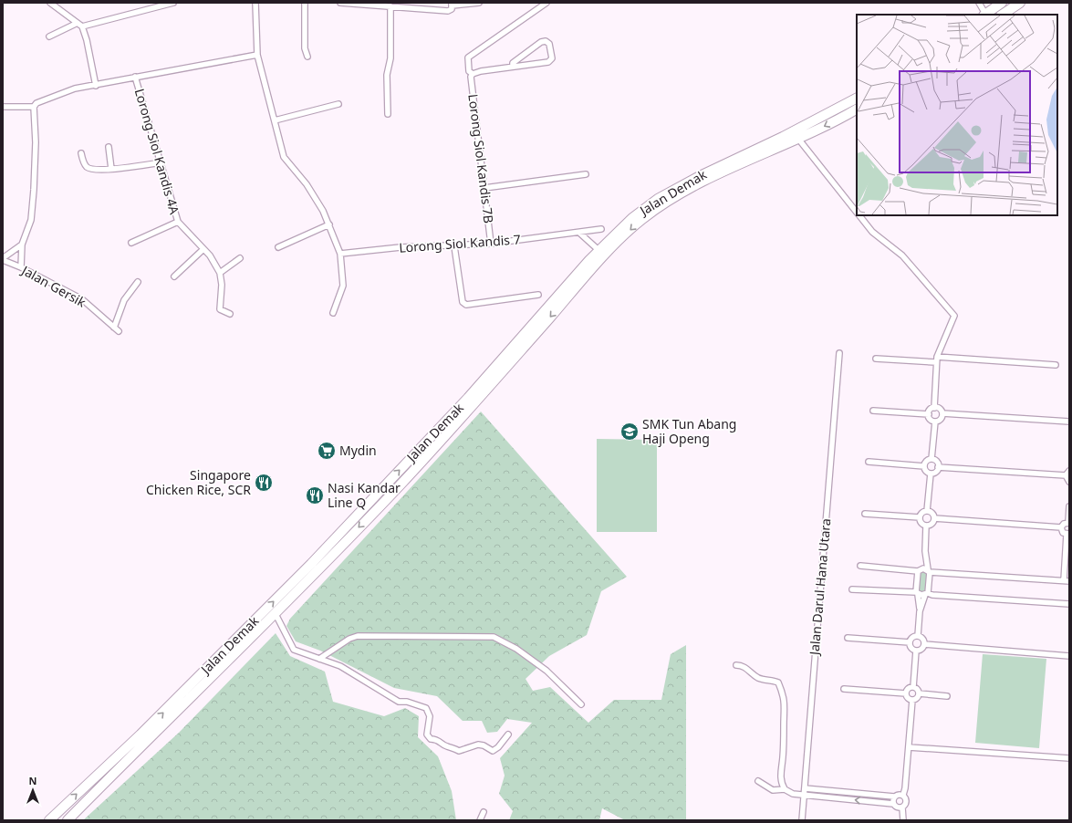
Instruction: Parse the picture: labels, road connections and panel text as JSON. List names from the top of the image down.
{
  "streets": {
    "highway": ["Jalan Demak"],
    "street": [
      "Lorong Siol Kandis 4A",
      "Lorong Siol Kandis 7B",
      "Lorong Siol Kandis 7",
      "Jalan Gersik",
      "Jalan Darul Hana Utara"
    ]
  },
  "crossings": [
    ["Lorong Siol Kandis 7B", "Lorong Siol Kandis 7"]
  ],
  "places": {
    "school or university": ["SMK Tun Abang Haji Openg"],
    "supermarket": ["Mydin"],
    "restaurant": ["Singapore Chicken Rice, SCR", "Nasi Kandar Line Q"]
  },
  "north": "top"
}
